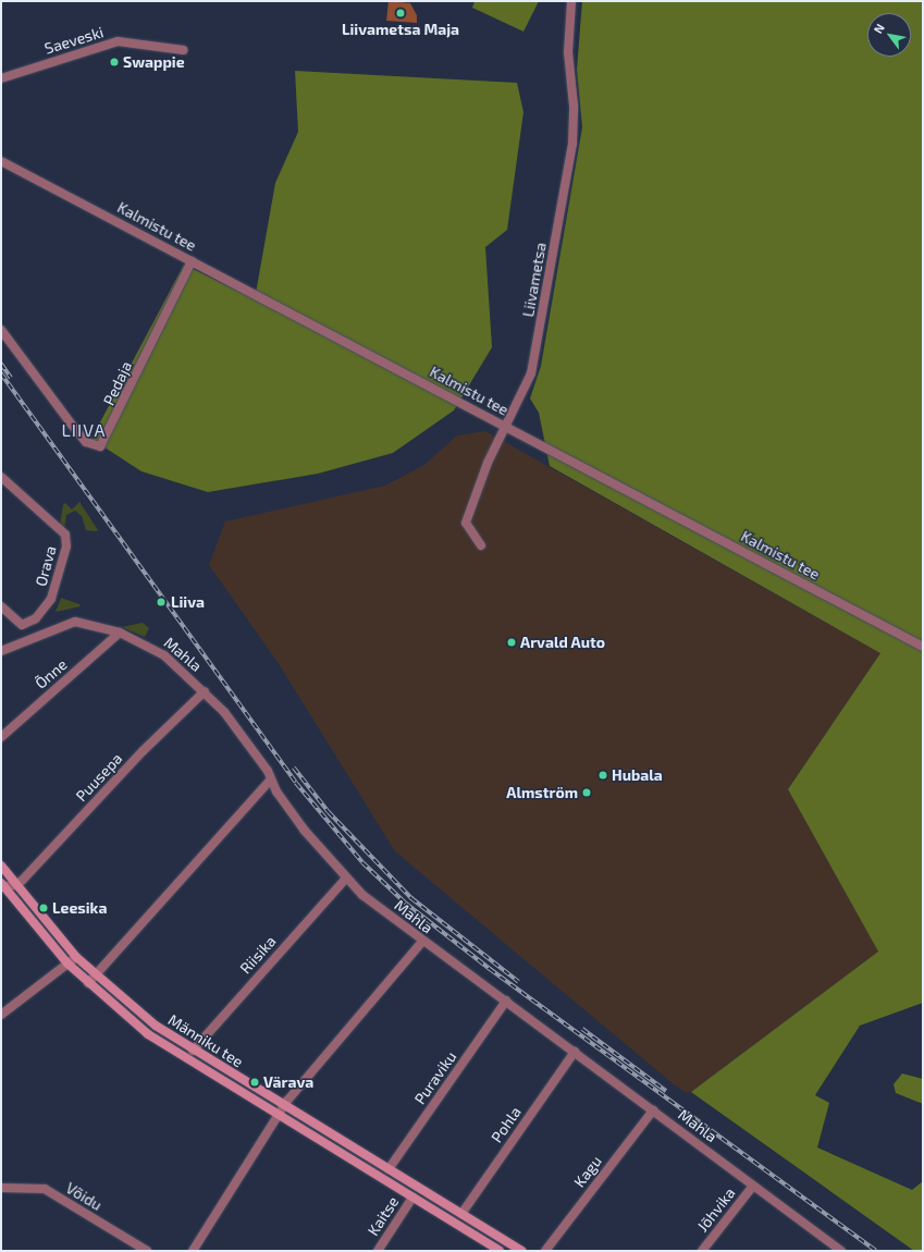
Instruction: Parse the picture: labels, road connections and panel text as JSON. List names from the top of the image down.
{
  "streets": {
    "street": [
      "Saeveski",
      "Kalmistu tee",
      "Liivametsa",
      "Pedaja",
      "Orava",
      "Mahla",
      "Õnne",
      "Puusepa",
      "Riisika",
      "Männiku tee",
      "Puraviku",
      "Pohla",
      "Kagu",
      "Võidu",
      "Jõhvika",
      "Kaitse"
    ]
  },
  "crossings": [
    ["Kalmistu tee", "Liivametsa"],
    ["Kalmistu tee", "Pedaja"],
    ["Mahla", "Õnne"],
    ["Mahla", "Puusepa"],
    ["Mahla", "Riisika"],
    ["Mahla", "Puraviku"],
    ["Mahla", "Pohla"],
    ["Mahla", "Kagu"],
    ["Mahla", "Jõhvika"],
    ["Puusepa", "Männiku tee"],
    ["Riisika", "Männiku tee"],
    ["Männiku tee", "Puraviku"],
    ["Männiku tee", "Pohla"],
    ["Männiku tee", "Kaitse"]
  ],
  "districts": ["LIIVA"],
  "places": [
    "Liivametsa Maja",
    "Swappie",
    "Liiva",
    "Arvald Auto",
    "Hubala",
    "Almström",
    "Leesika",
    "Värava"
  ],
  "north": "top left"
}
